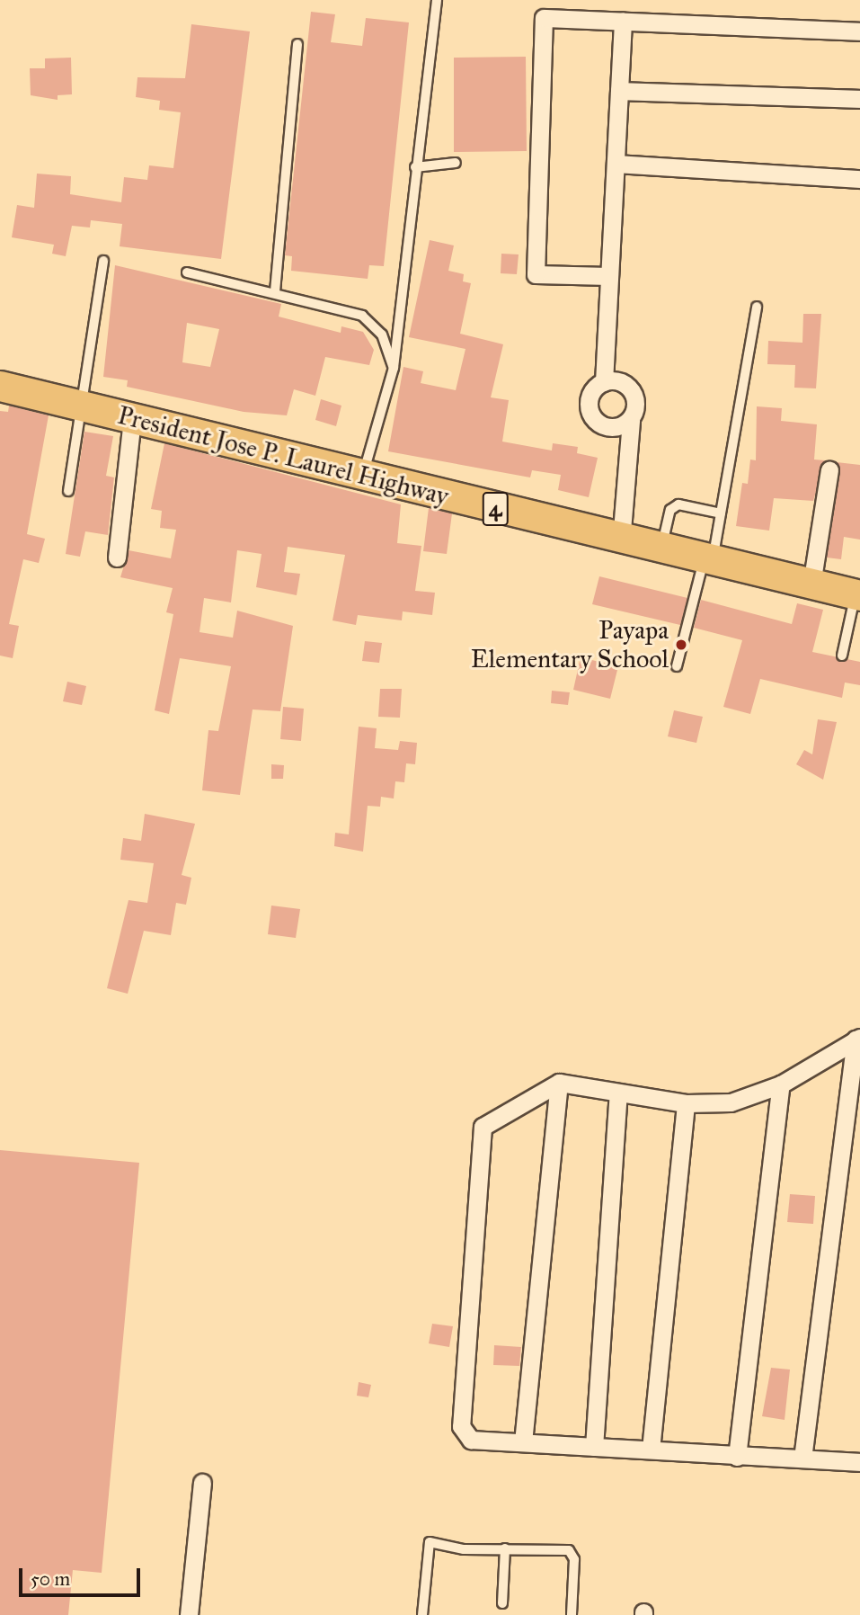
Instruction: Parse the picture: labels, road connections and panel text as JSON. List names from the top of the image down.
{
  "streets": {
    "highway": ["President Jose P. Laurel Highway", "4"]
  },
  "places": ["Payapa Elementary School"],
  "scale_bar": "50 m"
}
